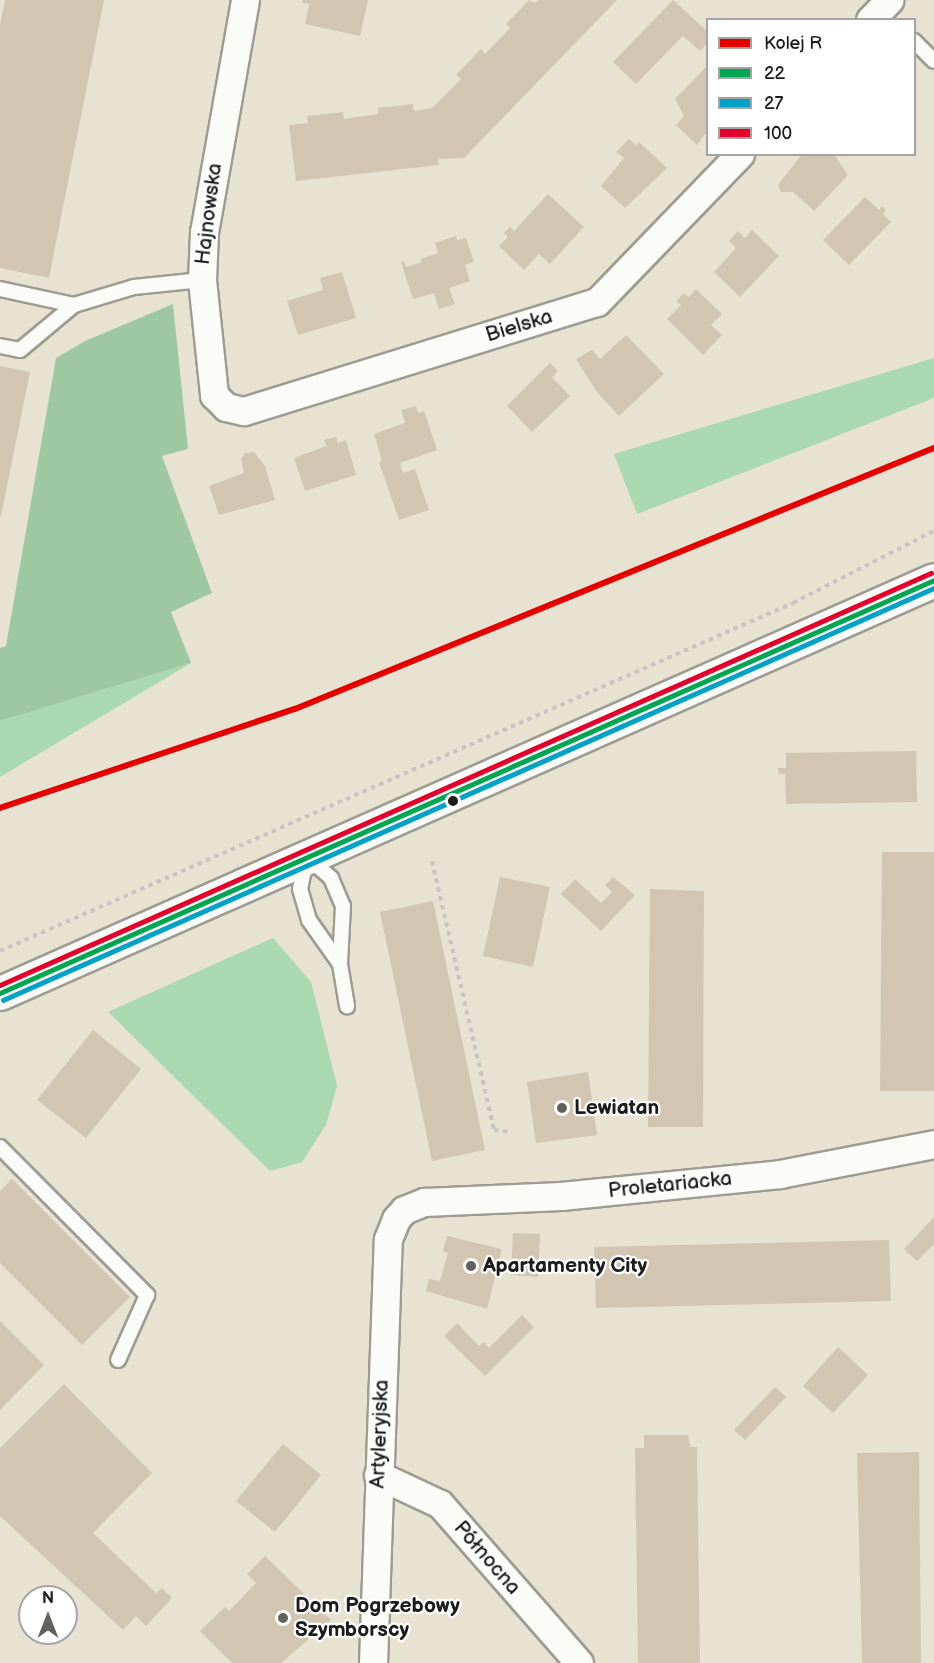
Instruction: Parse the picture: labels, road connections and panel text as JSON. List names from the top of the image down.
{
  "streets": {
    "street": [
      "Hajnowska",
      "Bielska",
      "Proletariacka",
      "Artyleryjska",
      "Północna"
    ]
  },
  "crossings": [
    ["Hajnowska", "Bielska"],
    ["Proletariacka", "Artyleryjska"],
    ["Artyleryjska", "Północna"]
  ],
  "places": ["Lewiatan", "Apartamenty City", "Dom Pogrzebowy Szymborscy"],
  "lines": [
    "rail line R",
    "transit line 100",
    "transit line 22",
    "transit line 27"
  ],
  "legend": [
    "Kolej R",
    "22",
    "27",
    "100"
  ],
  "north": "top"
}
